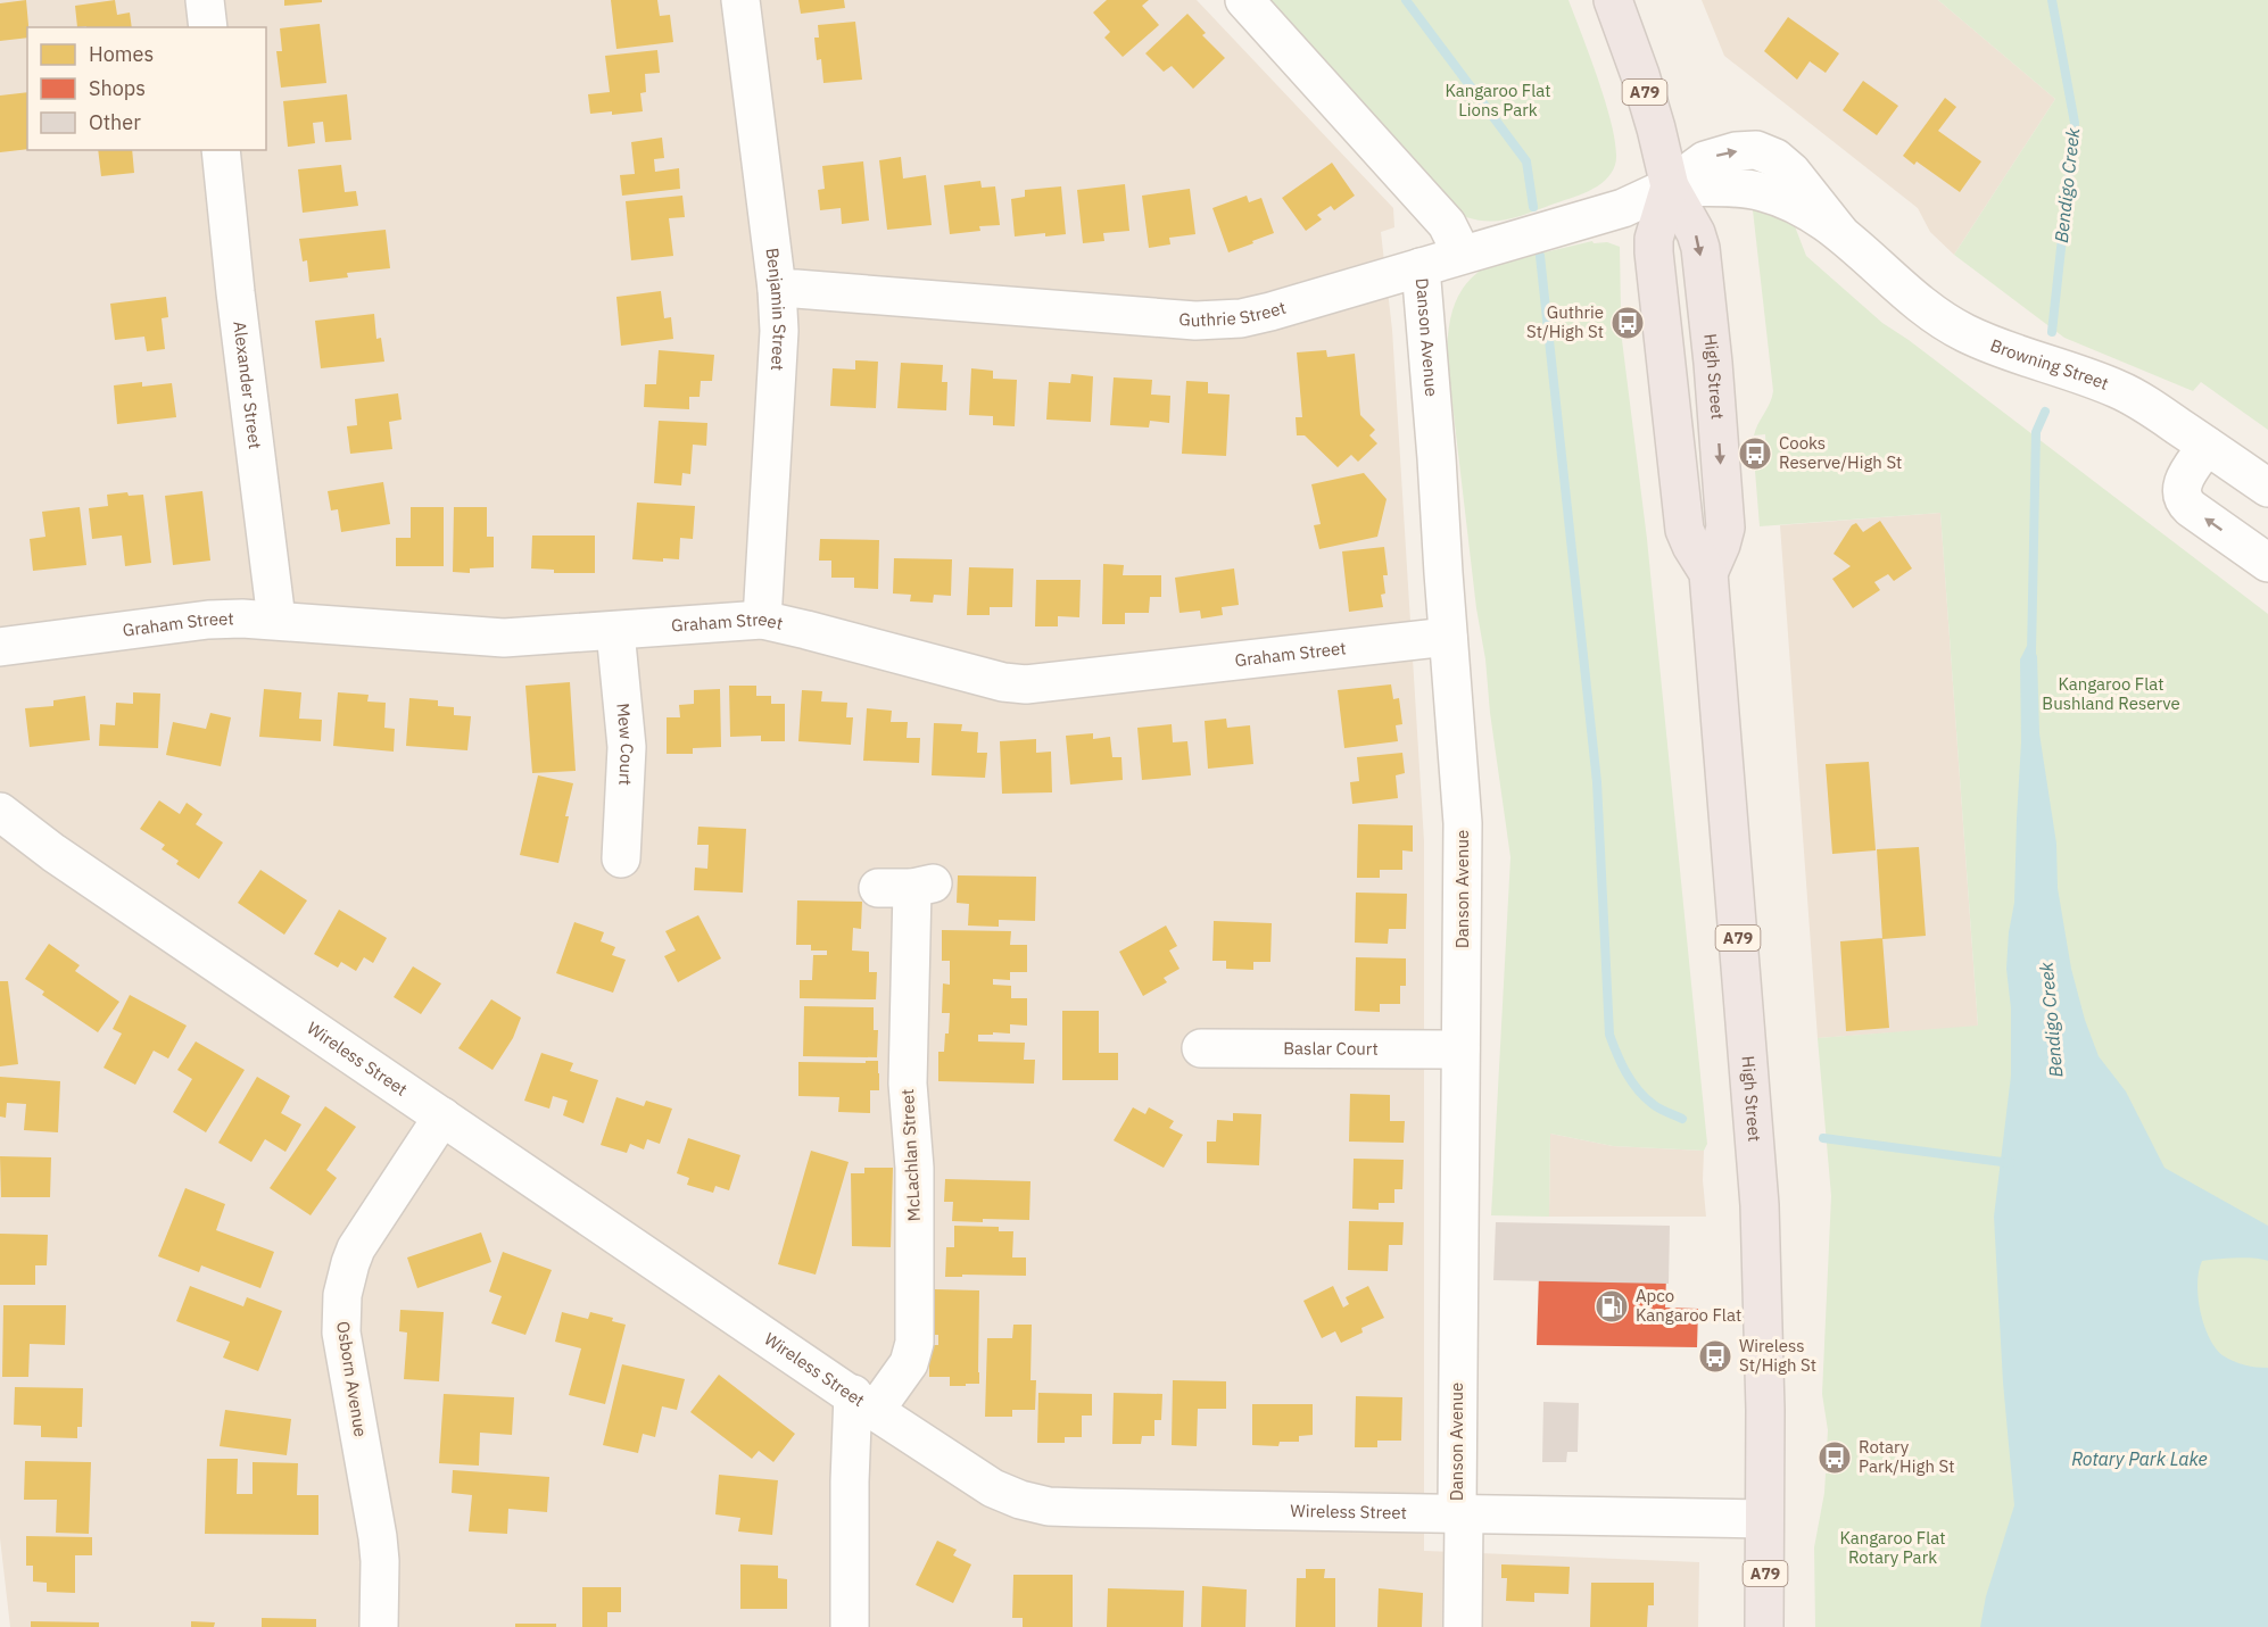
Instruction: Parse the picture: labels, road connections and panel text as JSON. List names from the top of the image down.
{
  "streets": {
    "highway": ["A79", "High Street"],
    "street": [
      "Benjamin Street",
      "Guthrie Street",
      "Danson Avenue",
      "Browning Street",
      "Alexander Street",
      "Graham Street",
      "Mew Court",
      "Baslar Court",
      "Wireless Street",
      "McLachlan Street",
      "Osborn Avenue"
    ]
  },
  "crossings": [
    ["A79", "Guthrie Street"],
    ["A79", "Browning Street"],
    ["A79", "High Street"],
    ["Benjamin Street", "Guthrie Street"],
    ["Benjamin Street", "Graham Street"],
    ["Guthrie Street", "Danson Avenue"],
    ["Guthrie Street", "Browning Street"],
    ["Guthrie Street", "High Street"],
    ["Danson Avenue", "Graham Street"],
    ["Danson Avenue", "Baslar Court"],
    ["Danson Avenue", "Wireless Street"],
    ["Browning Street", "High Street"],
    ["High Street", "Wireless Street"],
    ["Alexander Street", "Graham Street"],
    ["Graham Street", "Mew Court"],
    ["Wireless Street", "McLachlan Street"],
    ["Wireless Street", "Osborn Avenue"]
  ],
  "water": ["Bendigo Creek", "Rotary Park Lake"],
  "parks": ["Kangaroo Flat Lions Park", "Kangaroo Flat Bushland Reserve", "Kangaroo Flat Rotary Park"],
  "places": {
    "bus stop": [
      "Guthrie St/High St",
      "Cooks Reserve/High St",
      "Wireless St/High St",
      "Rotary Park/High St"
    ],
    "fuel station": ["Apco Kangaroo Flat"]
  },
  "legend": ["Homes", "Shops", "Other"]
}
